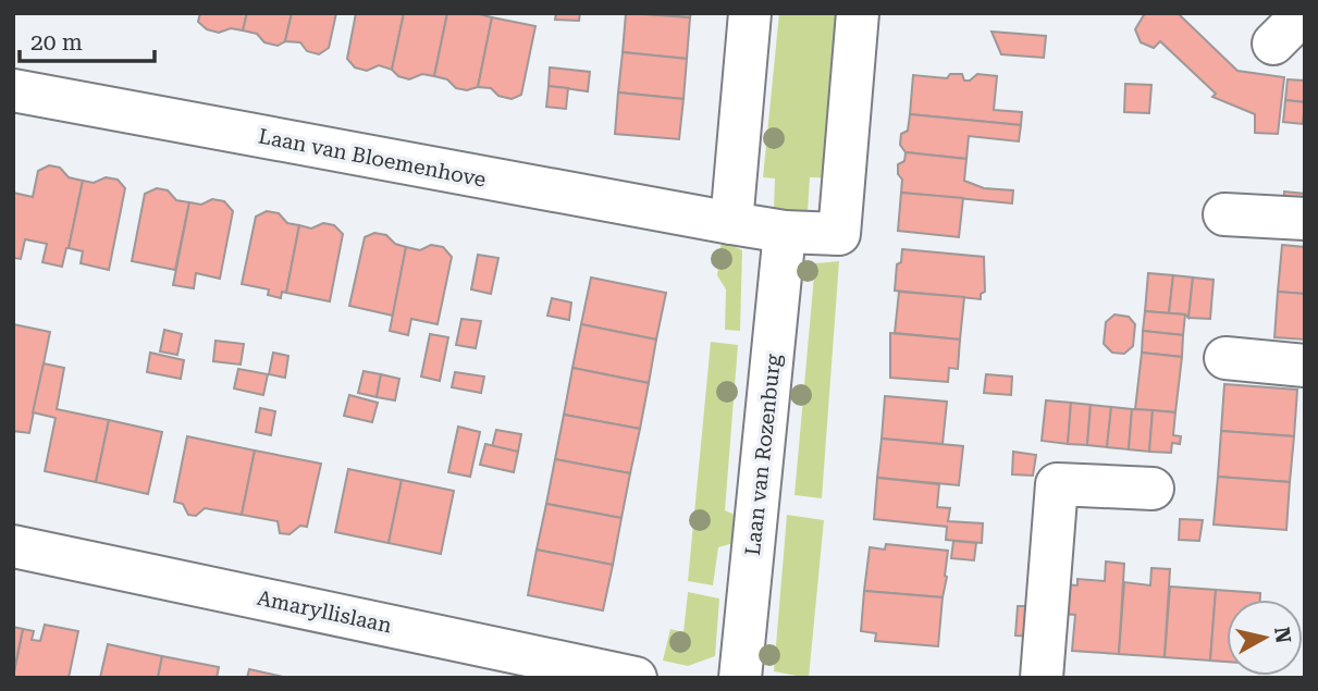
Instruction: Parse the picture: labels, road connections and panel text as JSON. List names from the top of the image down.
{
  "streets": {
    "street": ["Laan van Bloemenhove", "Laan van Rozenburg", "Amaryllislaan"]
  },
  "scale_bar": "20 m",
  "north": "right"
}
